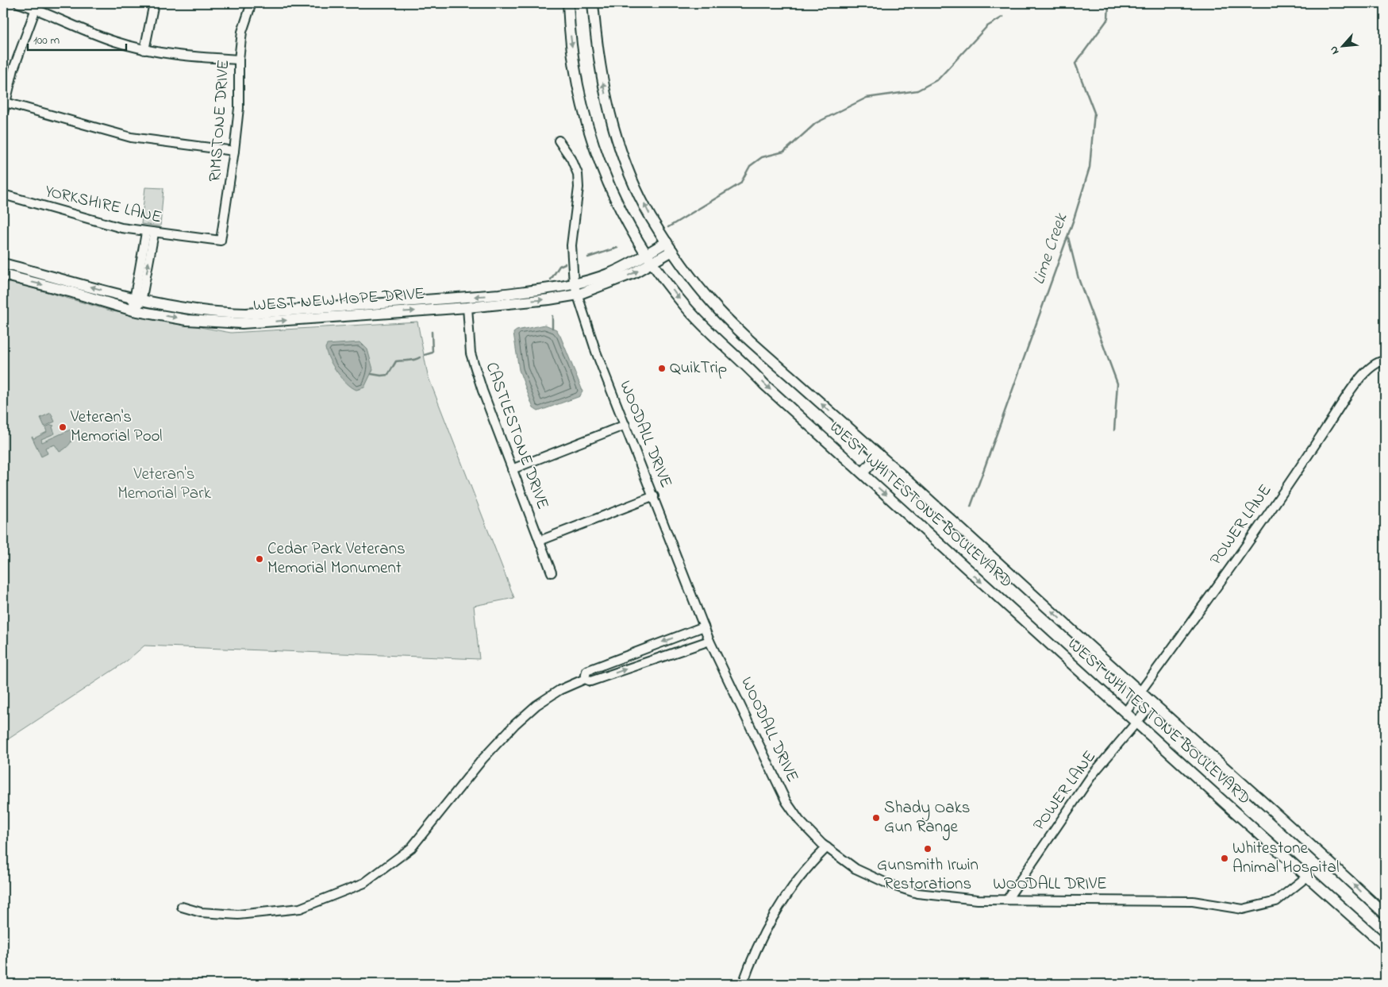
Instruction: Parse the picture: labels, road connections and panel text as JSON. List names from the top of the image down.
{
  "streets": {
    "main road": ["WEST NEW HOPE DRIVE", "WEST WHITESTONE BOULEVARD"],
    "street": [
      "RIMSTONE DRIVE",
      "YORKSHIRE LANE",
      "WOODALL DRIVE",
      "CASTLESTONE DRIVE",
      "POWER LANE"
    ]
  },
  "crossings": [
    ["RIMSTONE DRIVE", "YORKSHIRE LANE"],
    ["WEST NEW HOPE DRIVE", "WOODALL DRIVE"],
    ["WEST NEW HOPE DRIVE", "CASTLESTONE DRIVE"],
    ["WEST NEW HOPE DRIVE", "WEST WHITESTONE BOULEVARD"],
    ["WOODALL DRIVE", "WEST WHITESTONE BOULEVARD"],
    ["WOODALL DRIVE", "POWER LANE"],
    ["WEST WHITESTONE BOULEVARD", "POWER LANE"]
  ],
  "water": ["Lime Creek"],
  "parks": ["Veteran's Memorial Park"],
  "places": [
    "QuikTrip",
    "Veteran's Memorial Pool",
    "Cedar Park Veterans Memorial Monument",
    "Shady Oaks Gun Range",
    "Gunsmith Irwin Restorations",
    "Whitestone Animal Hospital"
  ],
  "scale_bar": "100 m",
  "north": "bottom left"
}
